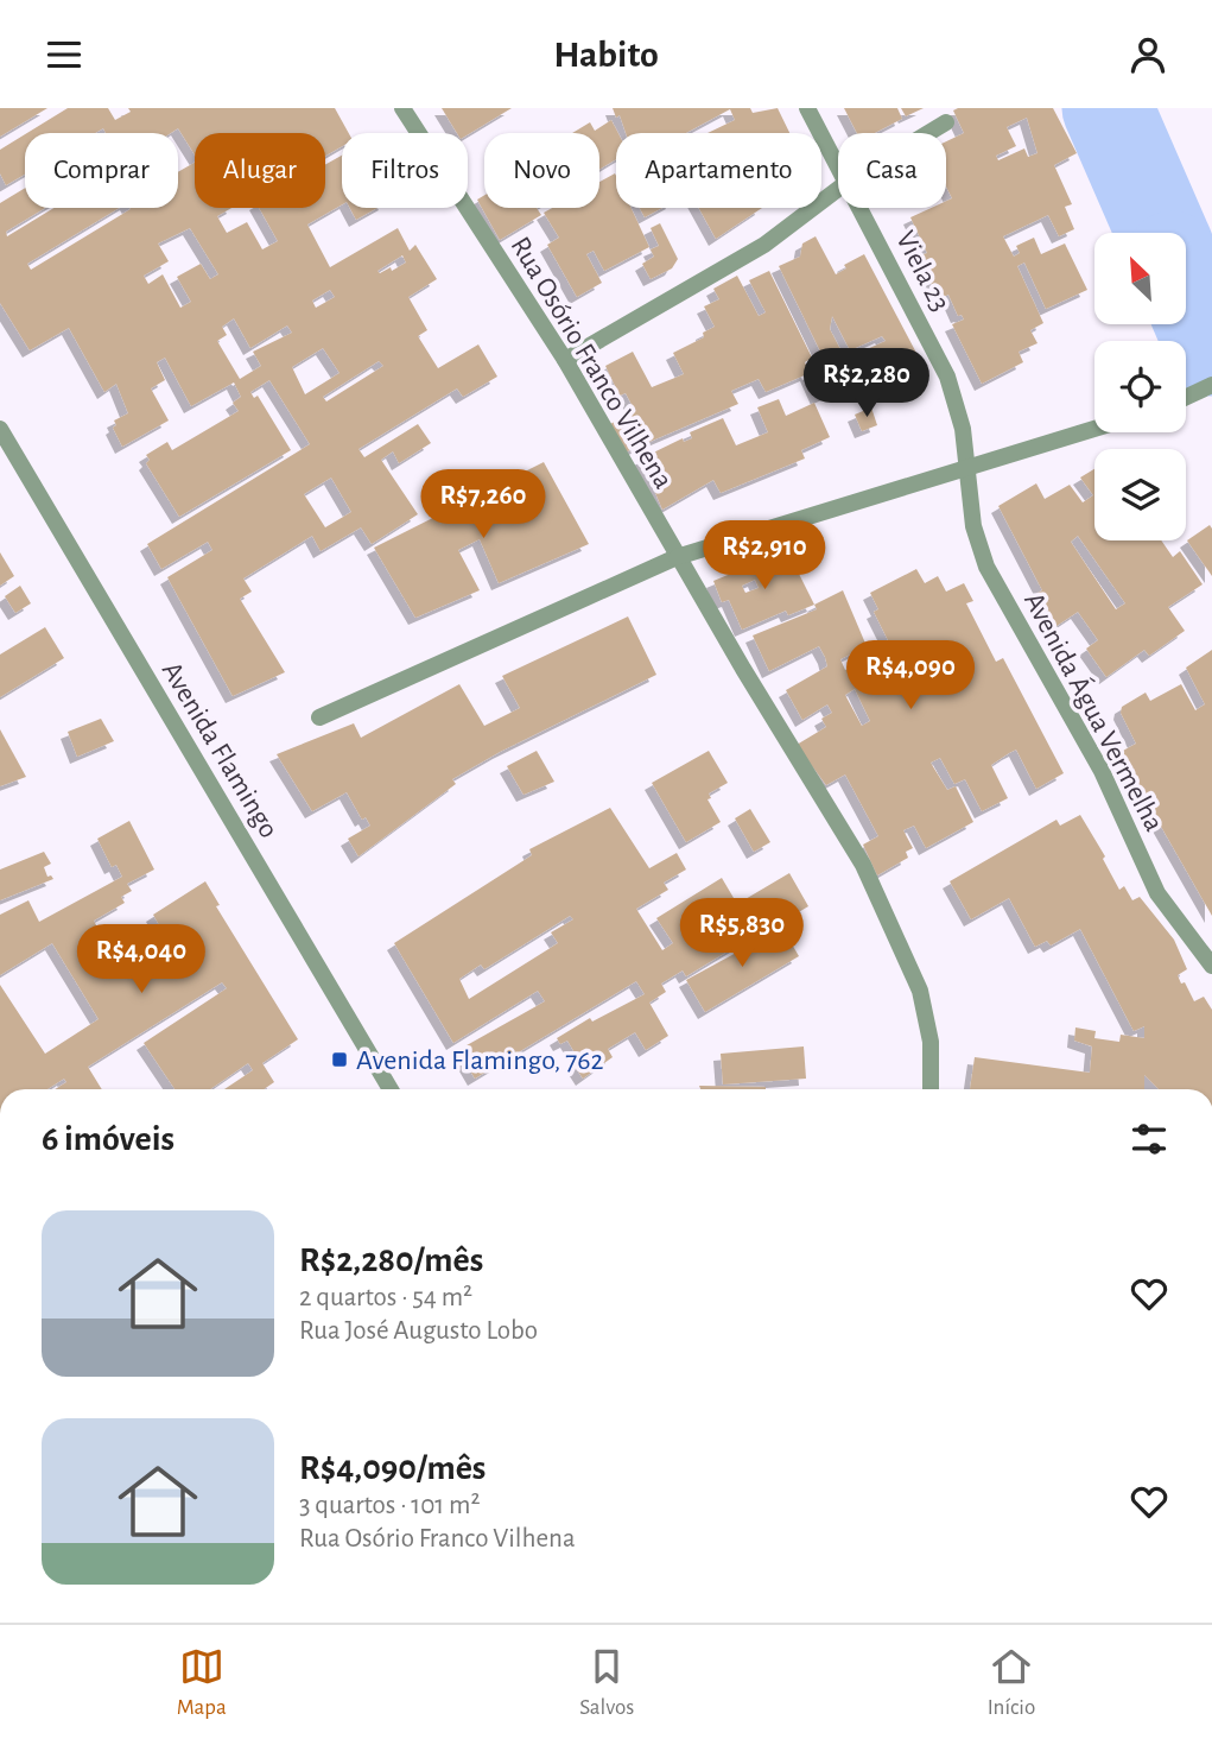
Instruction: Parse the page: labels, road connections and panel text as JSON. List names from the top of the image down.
{
  "streets": {
    "street": [
      "Viela 23",
      "Rua Osório Franco Vilhena",
      "Avenida Água Vermelha",
      "Avenida Flamingo"
    ]
  },
  "crossings": [
    ["Viela 23", "Avenida Água Vermelha"]
  ],
  "places": {
    "transit": ["Avenida Flamingo, 762"]
  },
  "north": "top left",
  "page": {
    "header": "Habito",
    "chip": [
      "Comprar",
      "Alugar",
      "Filtros",
      "Novo",
      "Apartamento",
      "Casa"
    ],
    "price": [
      "R$2,280",
      "R$7,260",
      "R$2,910",
      "R$4,090",
      "R$5,830",
      "R$4,040"
    ],
    "heading": "6 imóveis",
    "list": [
      {
        "name": "R$2,280/mês",
        "note": "2 quartos · 54 m² · Rua José Augusto Lobo"
      },
      {
        "name": "R$4,090/mês",
        "note": "3 quartos · 101 m² · Rua Osório Franco Vilhena"
      }
    ],
    "tabs": ["Mapa", "Salvos", "Início"]
  }
}
